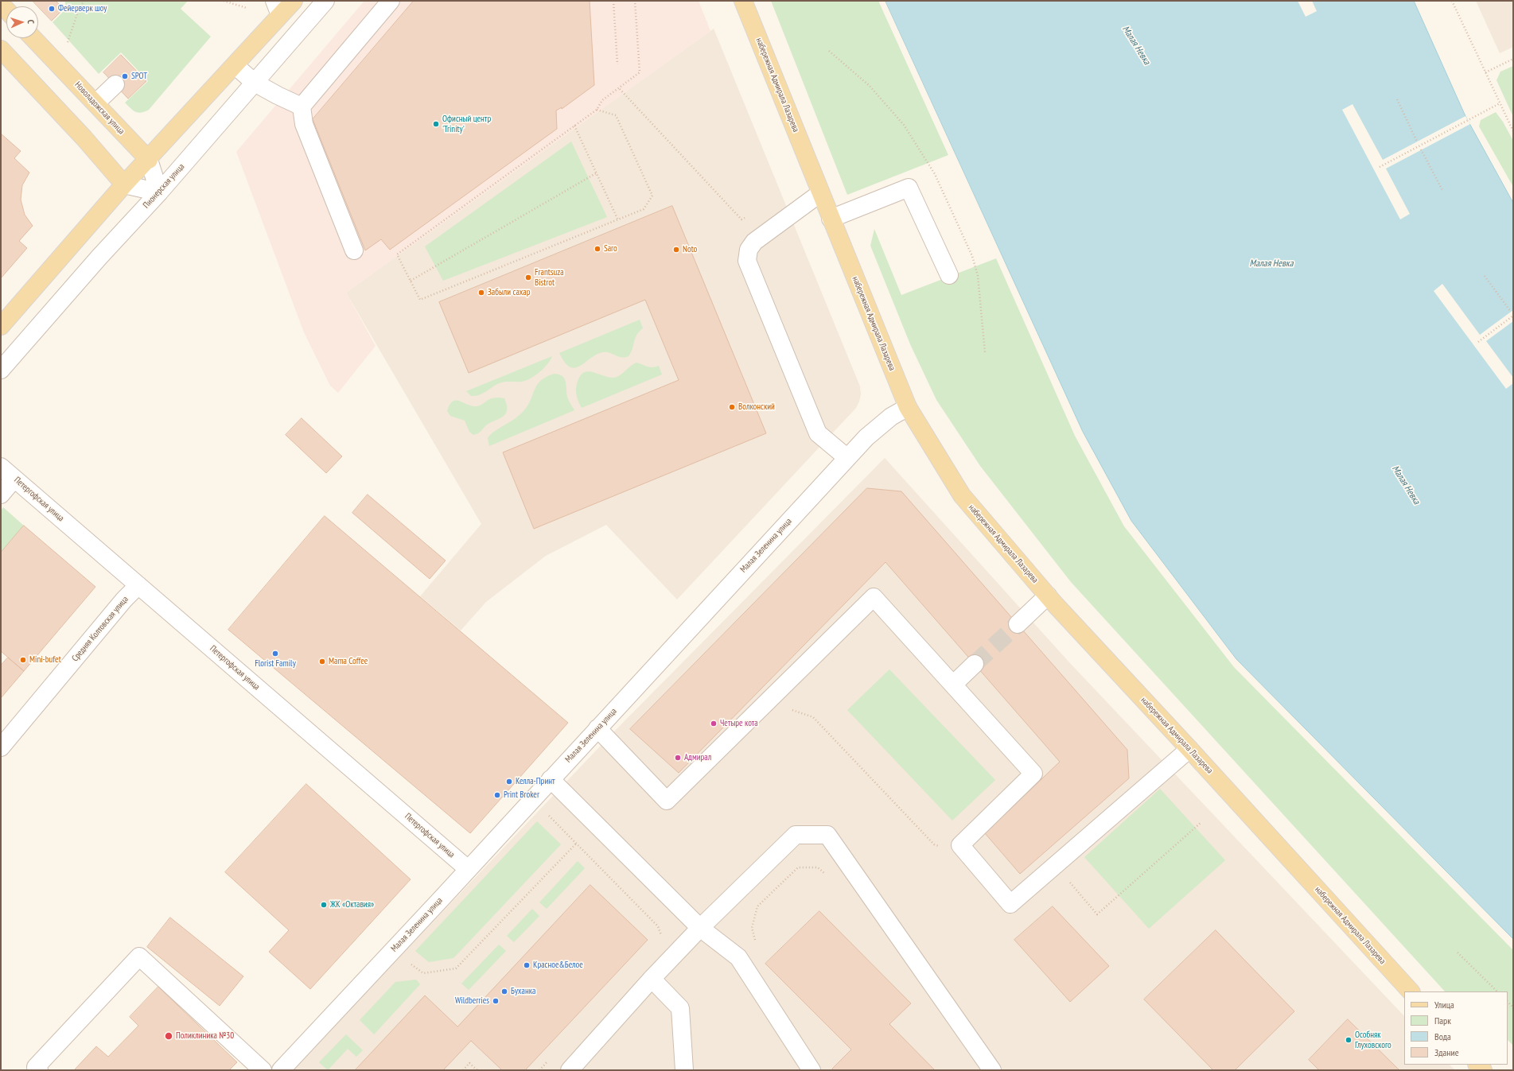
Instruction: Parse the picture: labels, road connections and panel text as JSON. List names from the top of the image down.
{
  "streets": {
    "main road": ["набережная Адмирала Лазарева", "Новоладожская улица"],
    "street": [
      "Пионерская улица",
      "Петергофская улица",
      "Малая Зеленина улица",
      "Средняя Колтовская улица"
    ]
  },
  "crossings": [
    ["набережная Адмирала Лазарева", "Малая Зеленина улица"],
    ["Новоладожская улица", "Пионерская улица"],
    ["Петергофская улица", "Малая Зеленина улица"],
    ["Петергофская улица", "Средняя Колтовская улица"]
  ],
  "water": ["Малая Невка"],
  "places": [
    "Фейерверк шоу",
    "SPOT",
    "Офисный центр 'Trinity'",
    "Saro",
    "Noto",
    "Frantsuza Bistrot",
    "Забыли сахар",
    "Волконский",
    "Florist Family",
    "Mini-bufet",
    "Mama Coffee",
    "Четыре кота",
    "Адмирал",
    "Келла-Принт",
    "Print Broker",
    "ЖК «Октавия»",
    "Красное&Белое",
    "Буханка",
    "Wildberries",
    "Поликлиника №30",
    "Особняк Глуховского"
  ],
  "legend": [
    "Улица",
    "Парк",
    "Вода",
    "Здание"
  ],
  "north": "right"
}
